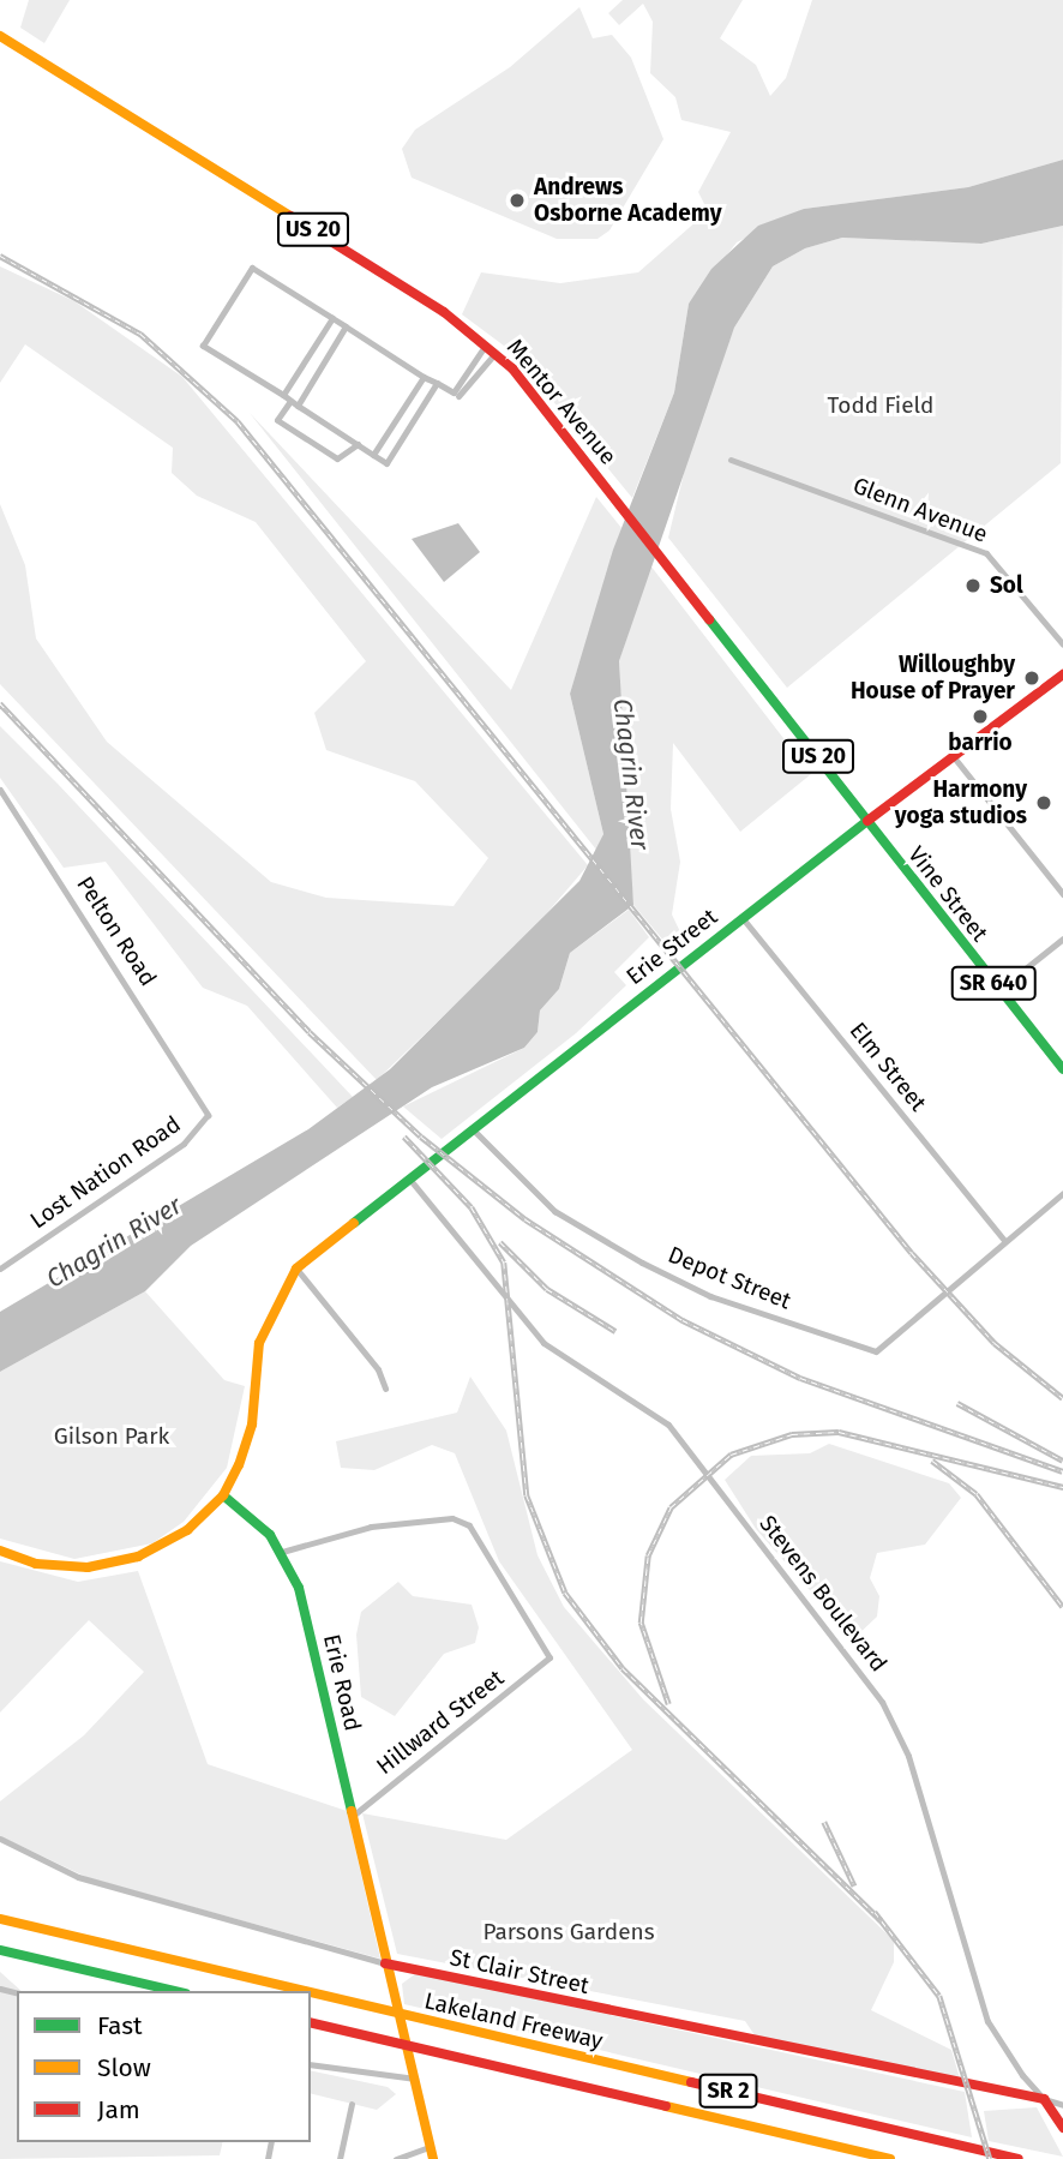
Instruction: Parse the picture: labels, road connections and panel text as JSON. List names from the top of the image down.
{
  "streets": {
    "main road": [
      "US 20",
      "Mentor Avenue",
      "Vine Street",
      "Erie Street",
      "SR 640",
      "Stevens Boulevard",
      "Erie Road",
      "St Clair Street",
      "Lakeland Freeway",
      "SR 2"
    ],
    "street": [
      "Glenn Avenue",
      "Pelton Road",
      "Elm Street",
      "Lost Nation Road",
      "Depot Street",
      "Hillward Street"
    ]
  },
  "crossings": [
    ["Mentor Avenue", "Vine Street"],
    ["Mentor Avenue", "Erie Street"],
    ["Vine Street", "Erie Street"],
    ["Pelton Road", "Lost Nation Road"],
    ["Erie Street", "Elm Street"],
    ["Erie Street", "Depot Street"],
    ["Erie Street", "Stevens Boulevard"],
    ["Elm Street", "Depot Street"],
    ["Stevens Boulevard", "St Clair Street"],
    ["Erie Road", "Hillward Street"],
    ["Erie Road", "St Clair Street"]
  ],
  "water": ["Chagrin River"],
  "parks": ["Todd Field", "Gilson Park", "Parsons Gardens"],
  "places": [
    "Andrews Osborne Academy",
    "Sol",
    "Willoughby House of Prayer",
    "barrio",
    "Harmony yoga studios"
  ],
  "legend": ["Fast", "Slow", "Jam"]
}
